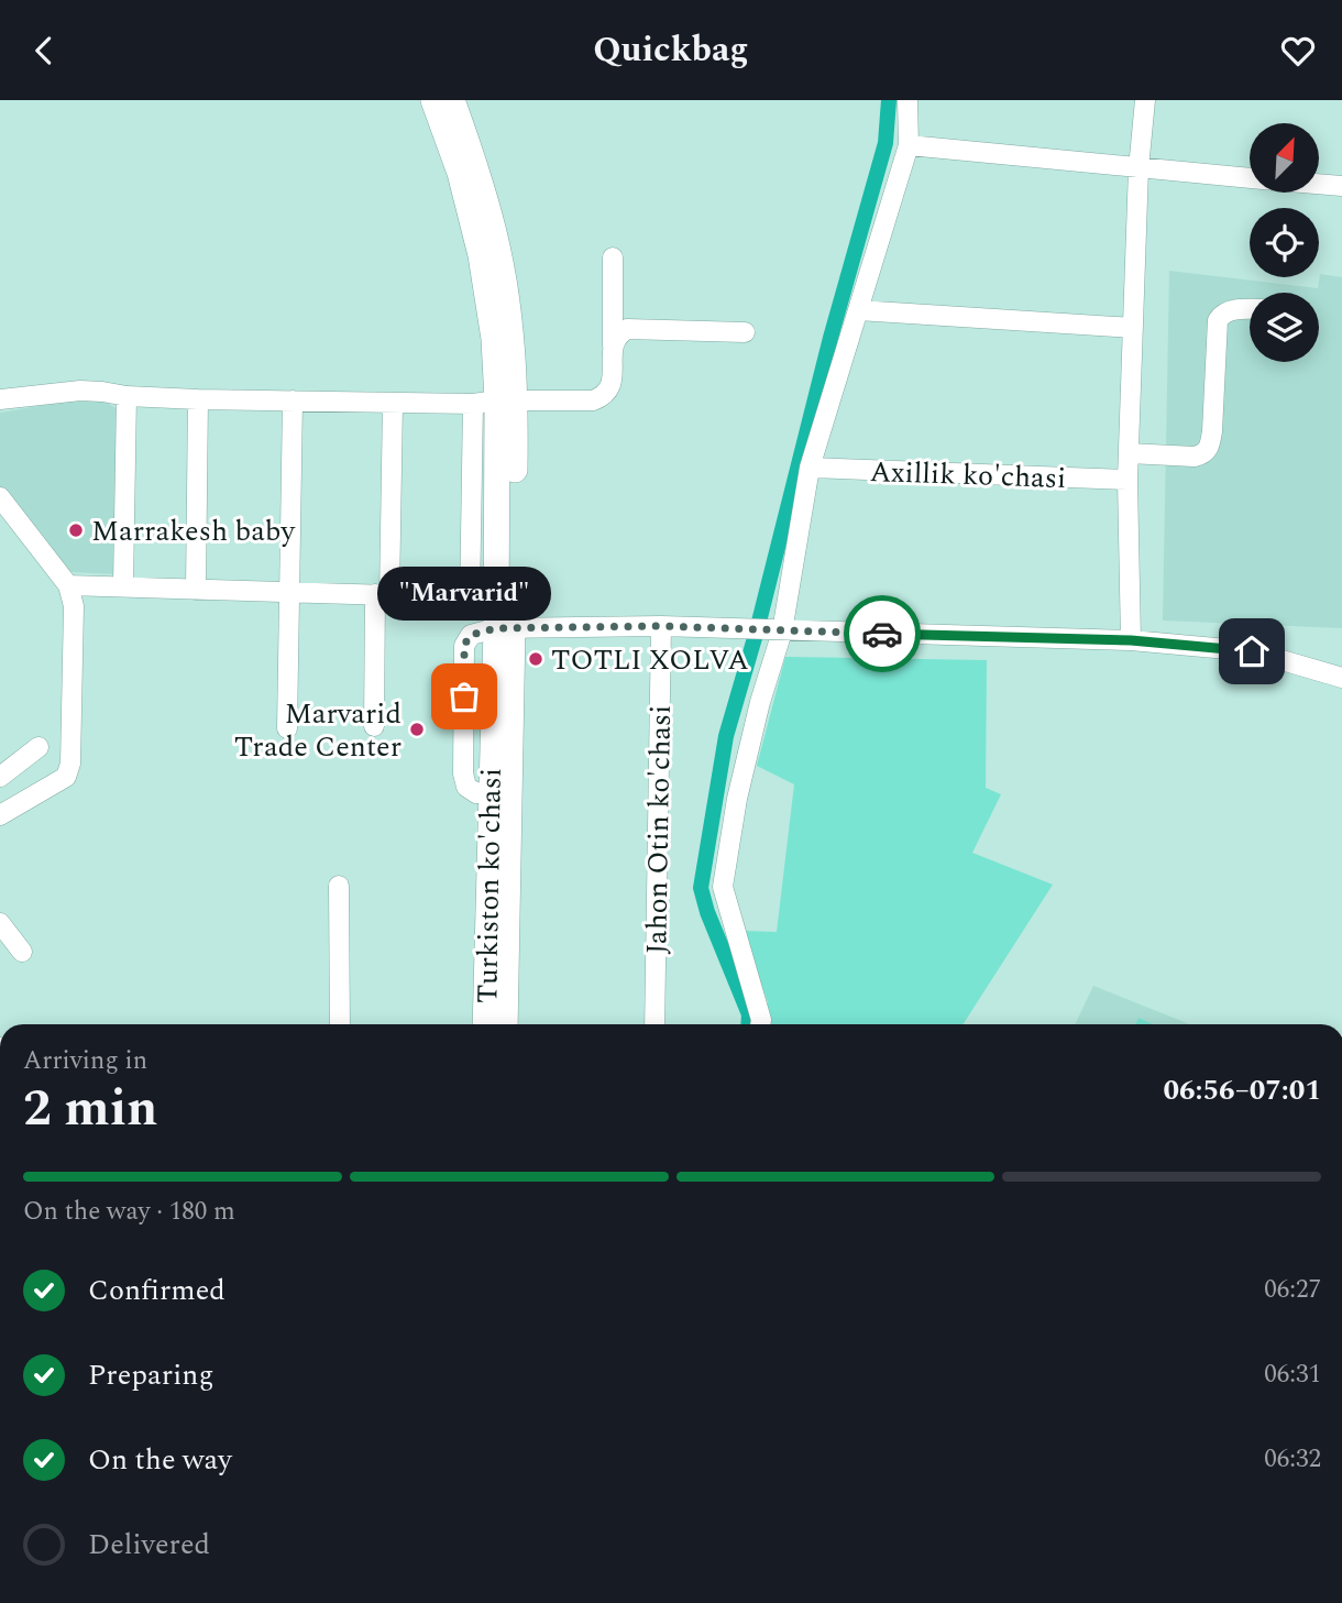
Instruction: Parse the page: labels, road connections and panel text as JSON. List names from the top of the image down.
{
  "streets": {
    "main road": ["Turkiston ko'chasi"],
    "street": ["Axillik ko'chasi", "Jahon Otin ko'chasi"]
  },
  "places": [
    "Marrakesh baby",
    "TOTLI XOLVA",
    "\"Marvarid\"",
    "Marvarid Trade Center"
  ],
  "north": "top right",
  "page": {
    "header": "Quickbag",
    "bubble": "\"Marvarid\"",
    "heading": ["2 min", "Arriving in", "06:56–07:01"],
    "bar": "On the way · 180 m",
    "list": [
      ["Confirmed", "06:27"],
      ["Preparing", "06:31"],
      ["On the way", "06:32"],
      "Delivered"
    ]
  }
}
